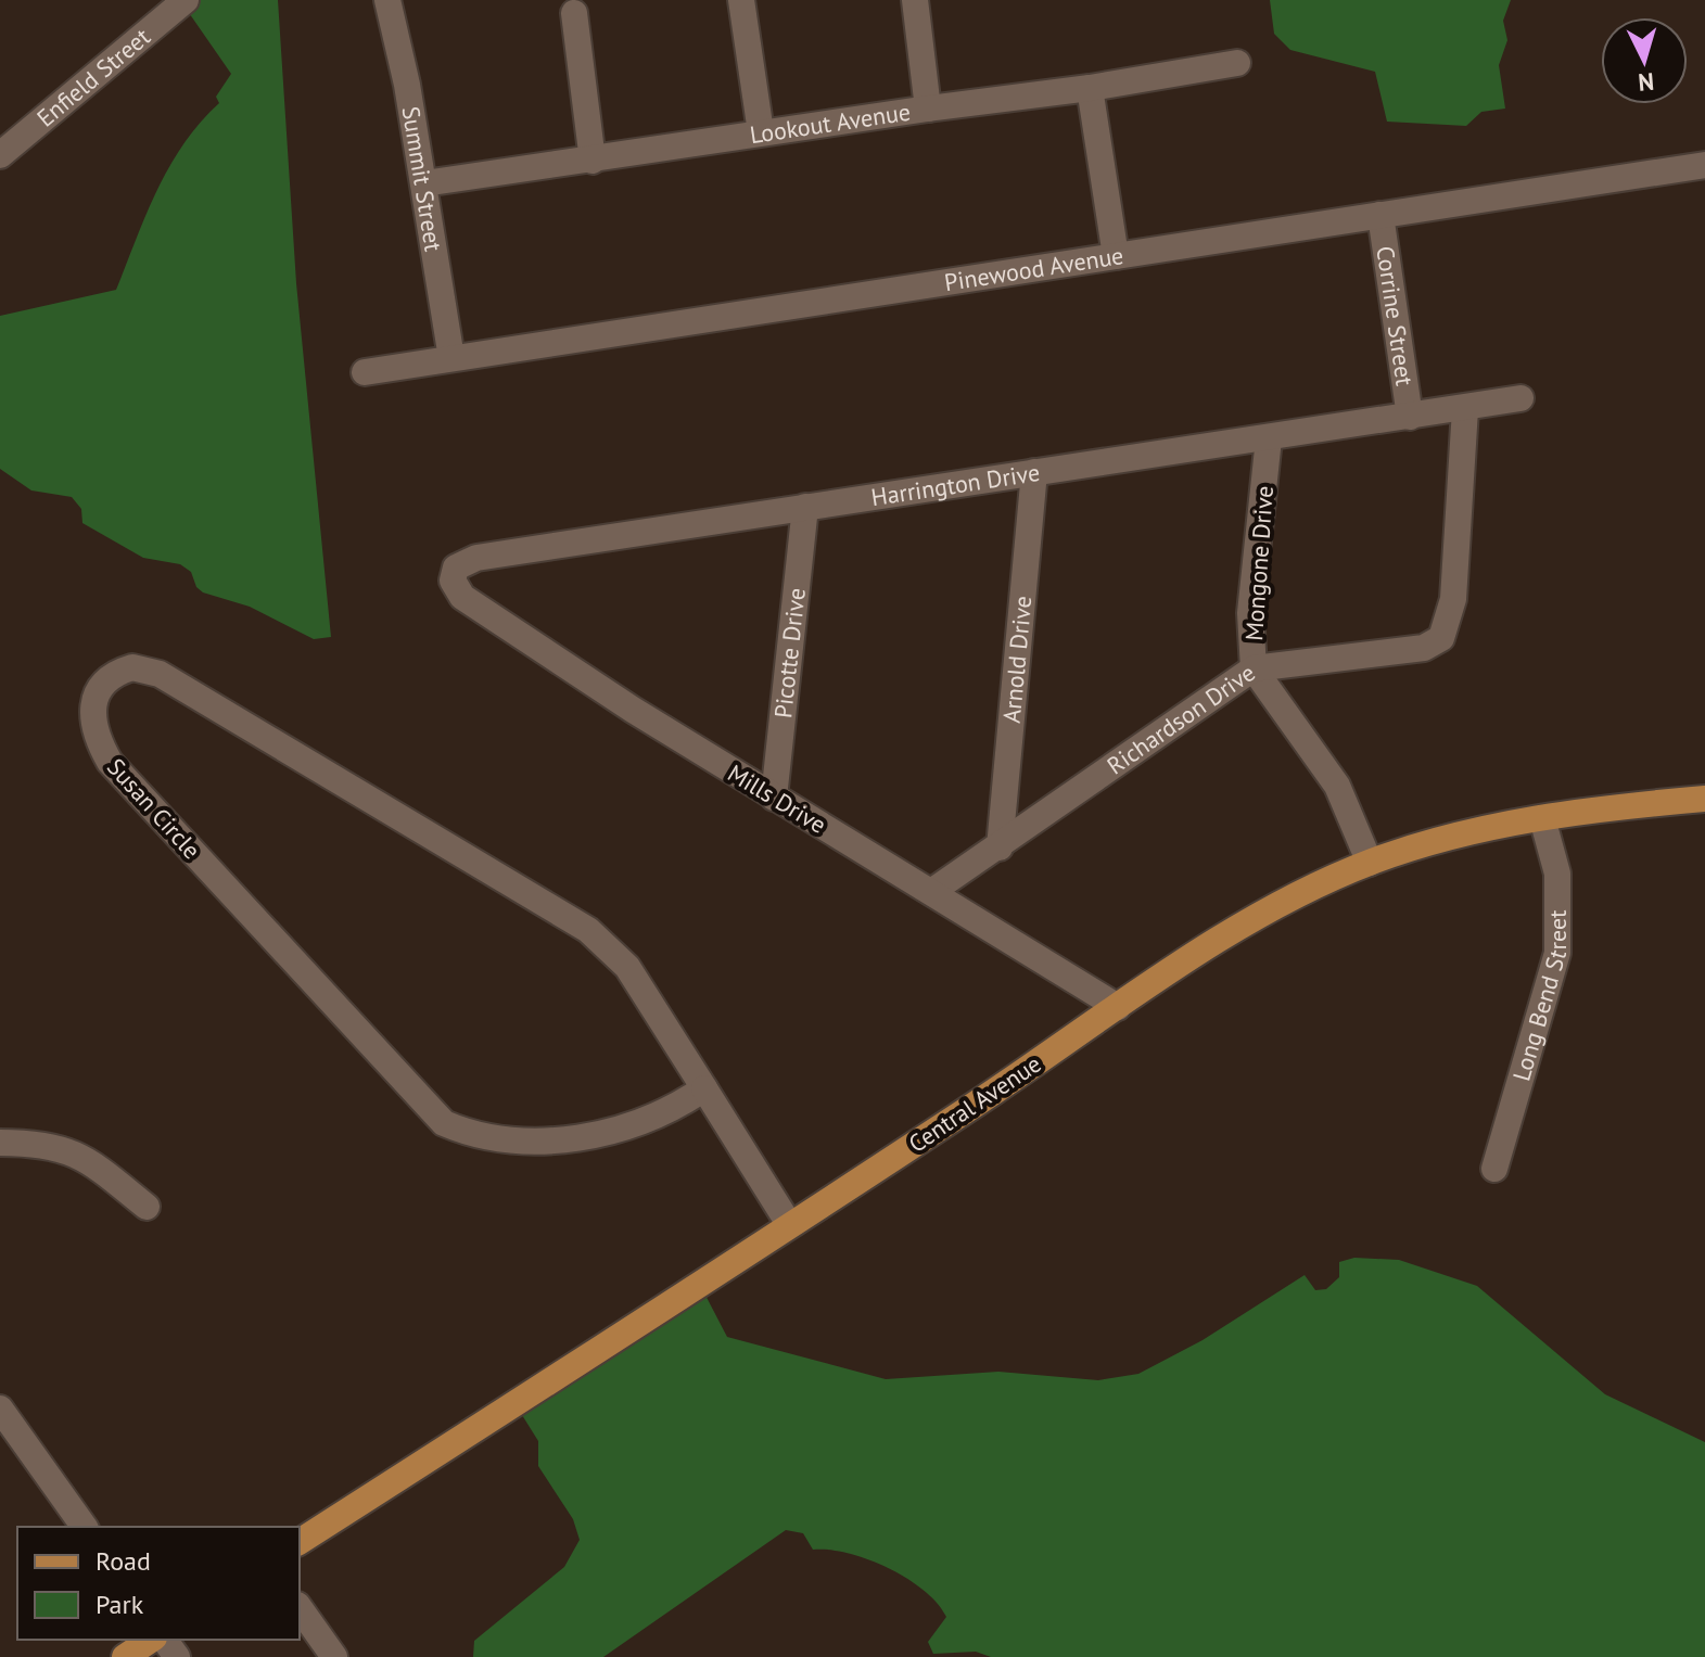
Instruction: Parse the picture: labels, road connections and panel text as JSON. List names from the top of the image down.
{
  "streets": {
    "main road": ["Central Avenue"],
    "street": [
      "Enfield Street",
      "Lookout Avenue",
      "Summit Street",
      "Pinewood Avenue",
      "Corrine Street",
      "Harrington Drive",
      "Mongone Drive",
      "Picotte Drive",
      "Arnold Drive",
      "Richardson Drive",
      "Mills Drive",
      "Susan Circle",
      "Long Bend Street"
    ]
  },
  "crossings": [
    ["Lookout Avenue", "Summit Street"],
    ["Summit Street", "Pinewood Avenue"],
    ["Pinewood Avenue", "Corrine Street"],
    ["Corrine Street", "Harrington Drive"],
    ["Harrington Drive", "Mongone Drive"],
    ["Harrington Drive", "Picotte Drive"],
    ["Harrington Drive", "Arnold Drive"],
    ["Harrington Drive", "Richardson Drive"],
    ["Harrington Drive", "Mills Drive"],
    ["Mongone Drive", "Richardson Drive"],
    ["Mongone Drive", "Central Avenue"],
    ["Picotte Drive", "Mills Drive"],
    ["Arnold Drive", "Richardson Drive"],
    ["Richardson Drive", "Mills Drive"],
    ["Mills Drive", "Central Avenue"],
    ["Susan Circle", "Central Avenue"],
    ["Long Bend Street", "Central Avenue"]
  ],
  "legend": ["Road", "Park"],
  "north": "bottom"
}
